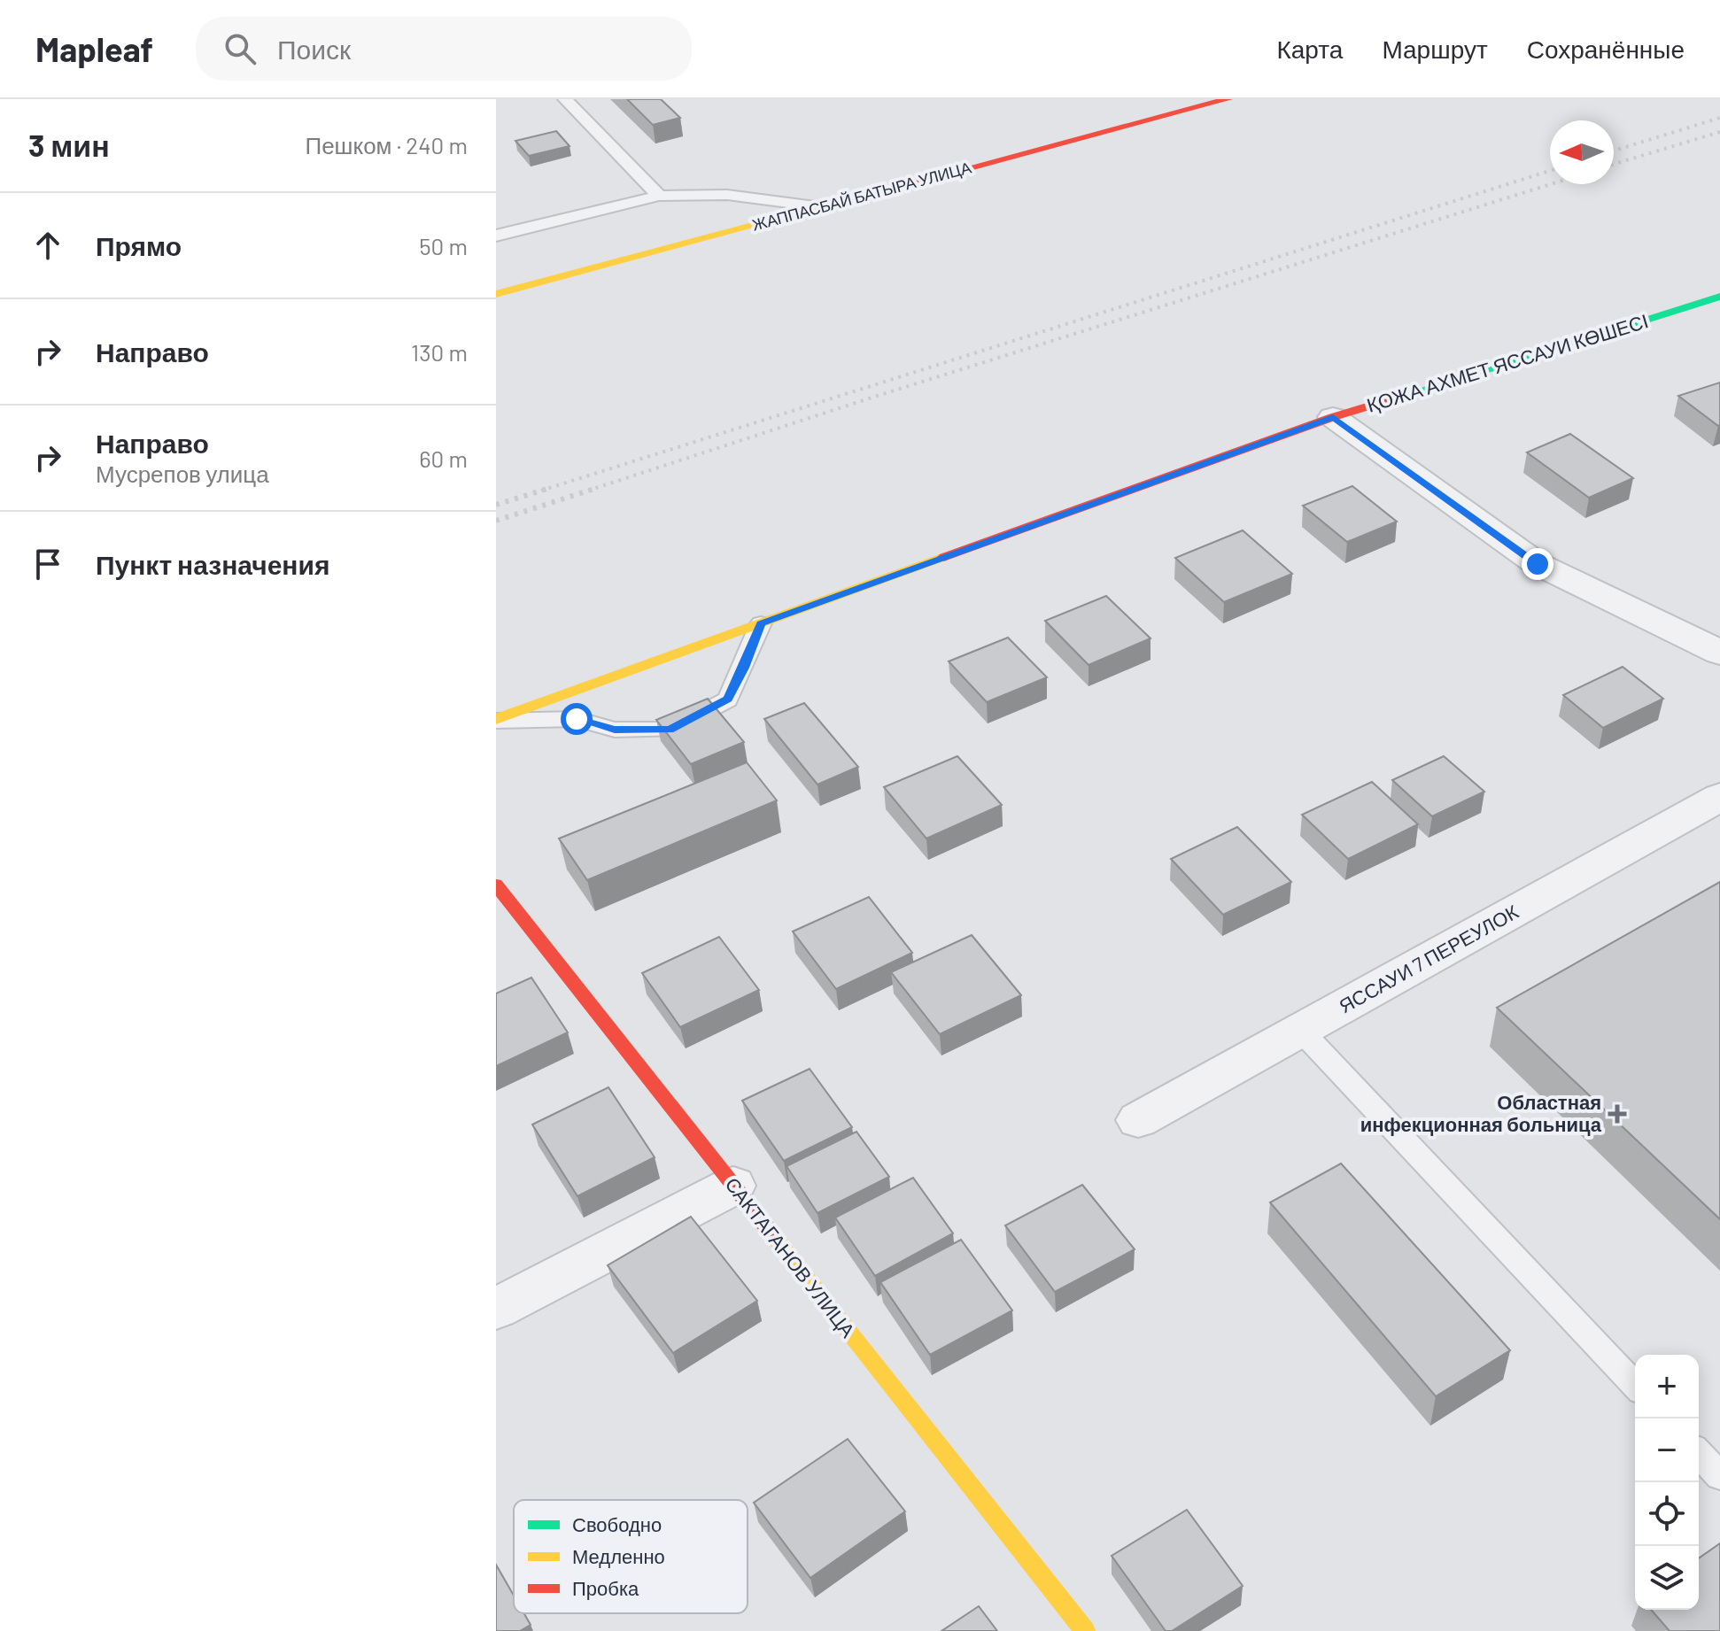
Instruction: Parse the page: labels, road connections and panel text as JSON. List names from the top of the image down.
{
  "streets": {
    "street": [
      "ЖАППАСБАЙ БАТЫРА УЛИЦА",
      "ҚОЖА АХМЕТ ЯССАУИ КӨШЕСІ",
      "ЯССАУИ 7 ПЕРЕУЛОК",
      "САКТАГАНОВ УЛИЦА"
    ]
  },
  "places": {
    "health": ["Областная инфекционная больница"]
  },
  "legend": ["Свободно", "Медленно", "Пробка"],
  "north": "left",
  "page": {
    "header": "Mapleaf",
    "search": "Поиск",
    "nav": ["Карта", "Маршрут", "Сохранённые"],
    "heading": ["3 мин", "Пешком · 240 m"],
    "list": [
      ["Прямо", "50 m"],
      ["Направо", "130 m"],
      ["Направо", "Мусрепов улица", "60 m"],
      "Пункт назначения"
    ],
    "map_buttons": ["+", "−"]
  }
}
